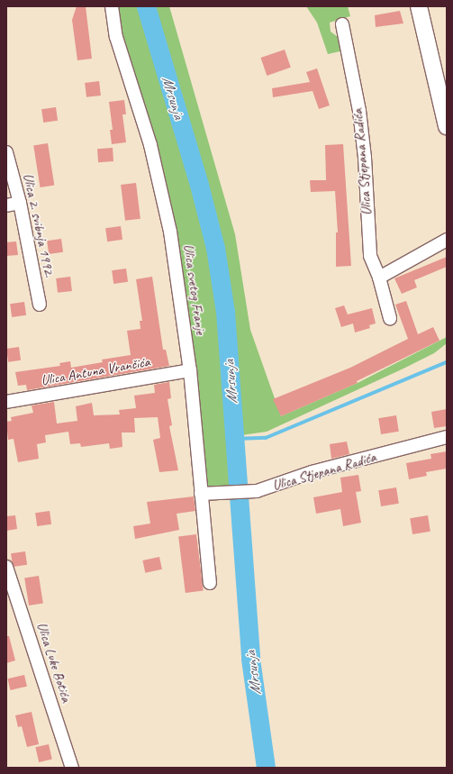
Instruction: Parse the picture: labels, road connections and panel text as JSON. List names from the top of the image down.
{
  "streets": {
    "street": [
      "Ulica Stjepana Radića",
      "Ulica 2. svibnja 1992.",
      "Ulica svetog Franje",
      "Ulica Antuna Vrančića",
      "Ulica Luke Botića"
    ]
  },
  "crossings": [
    ["Ulica Stjepana Radića", "Ulica svetog Franje"],
    ["Ulica svetog Franje", "Ulica Antuna Vrančića"]
  ],
  "water": ["Mrsunja"]
}
